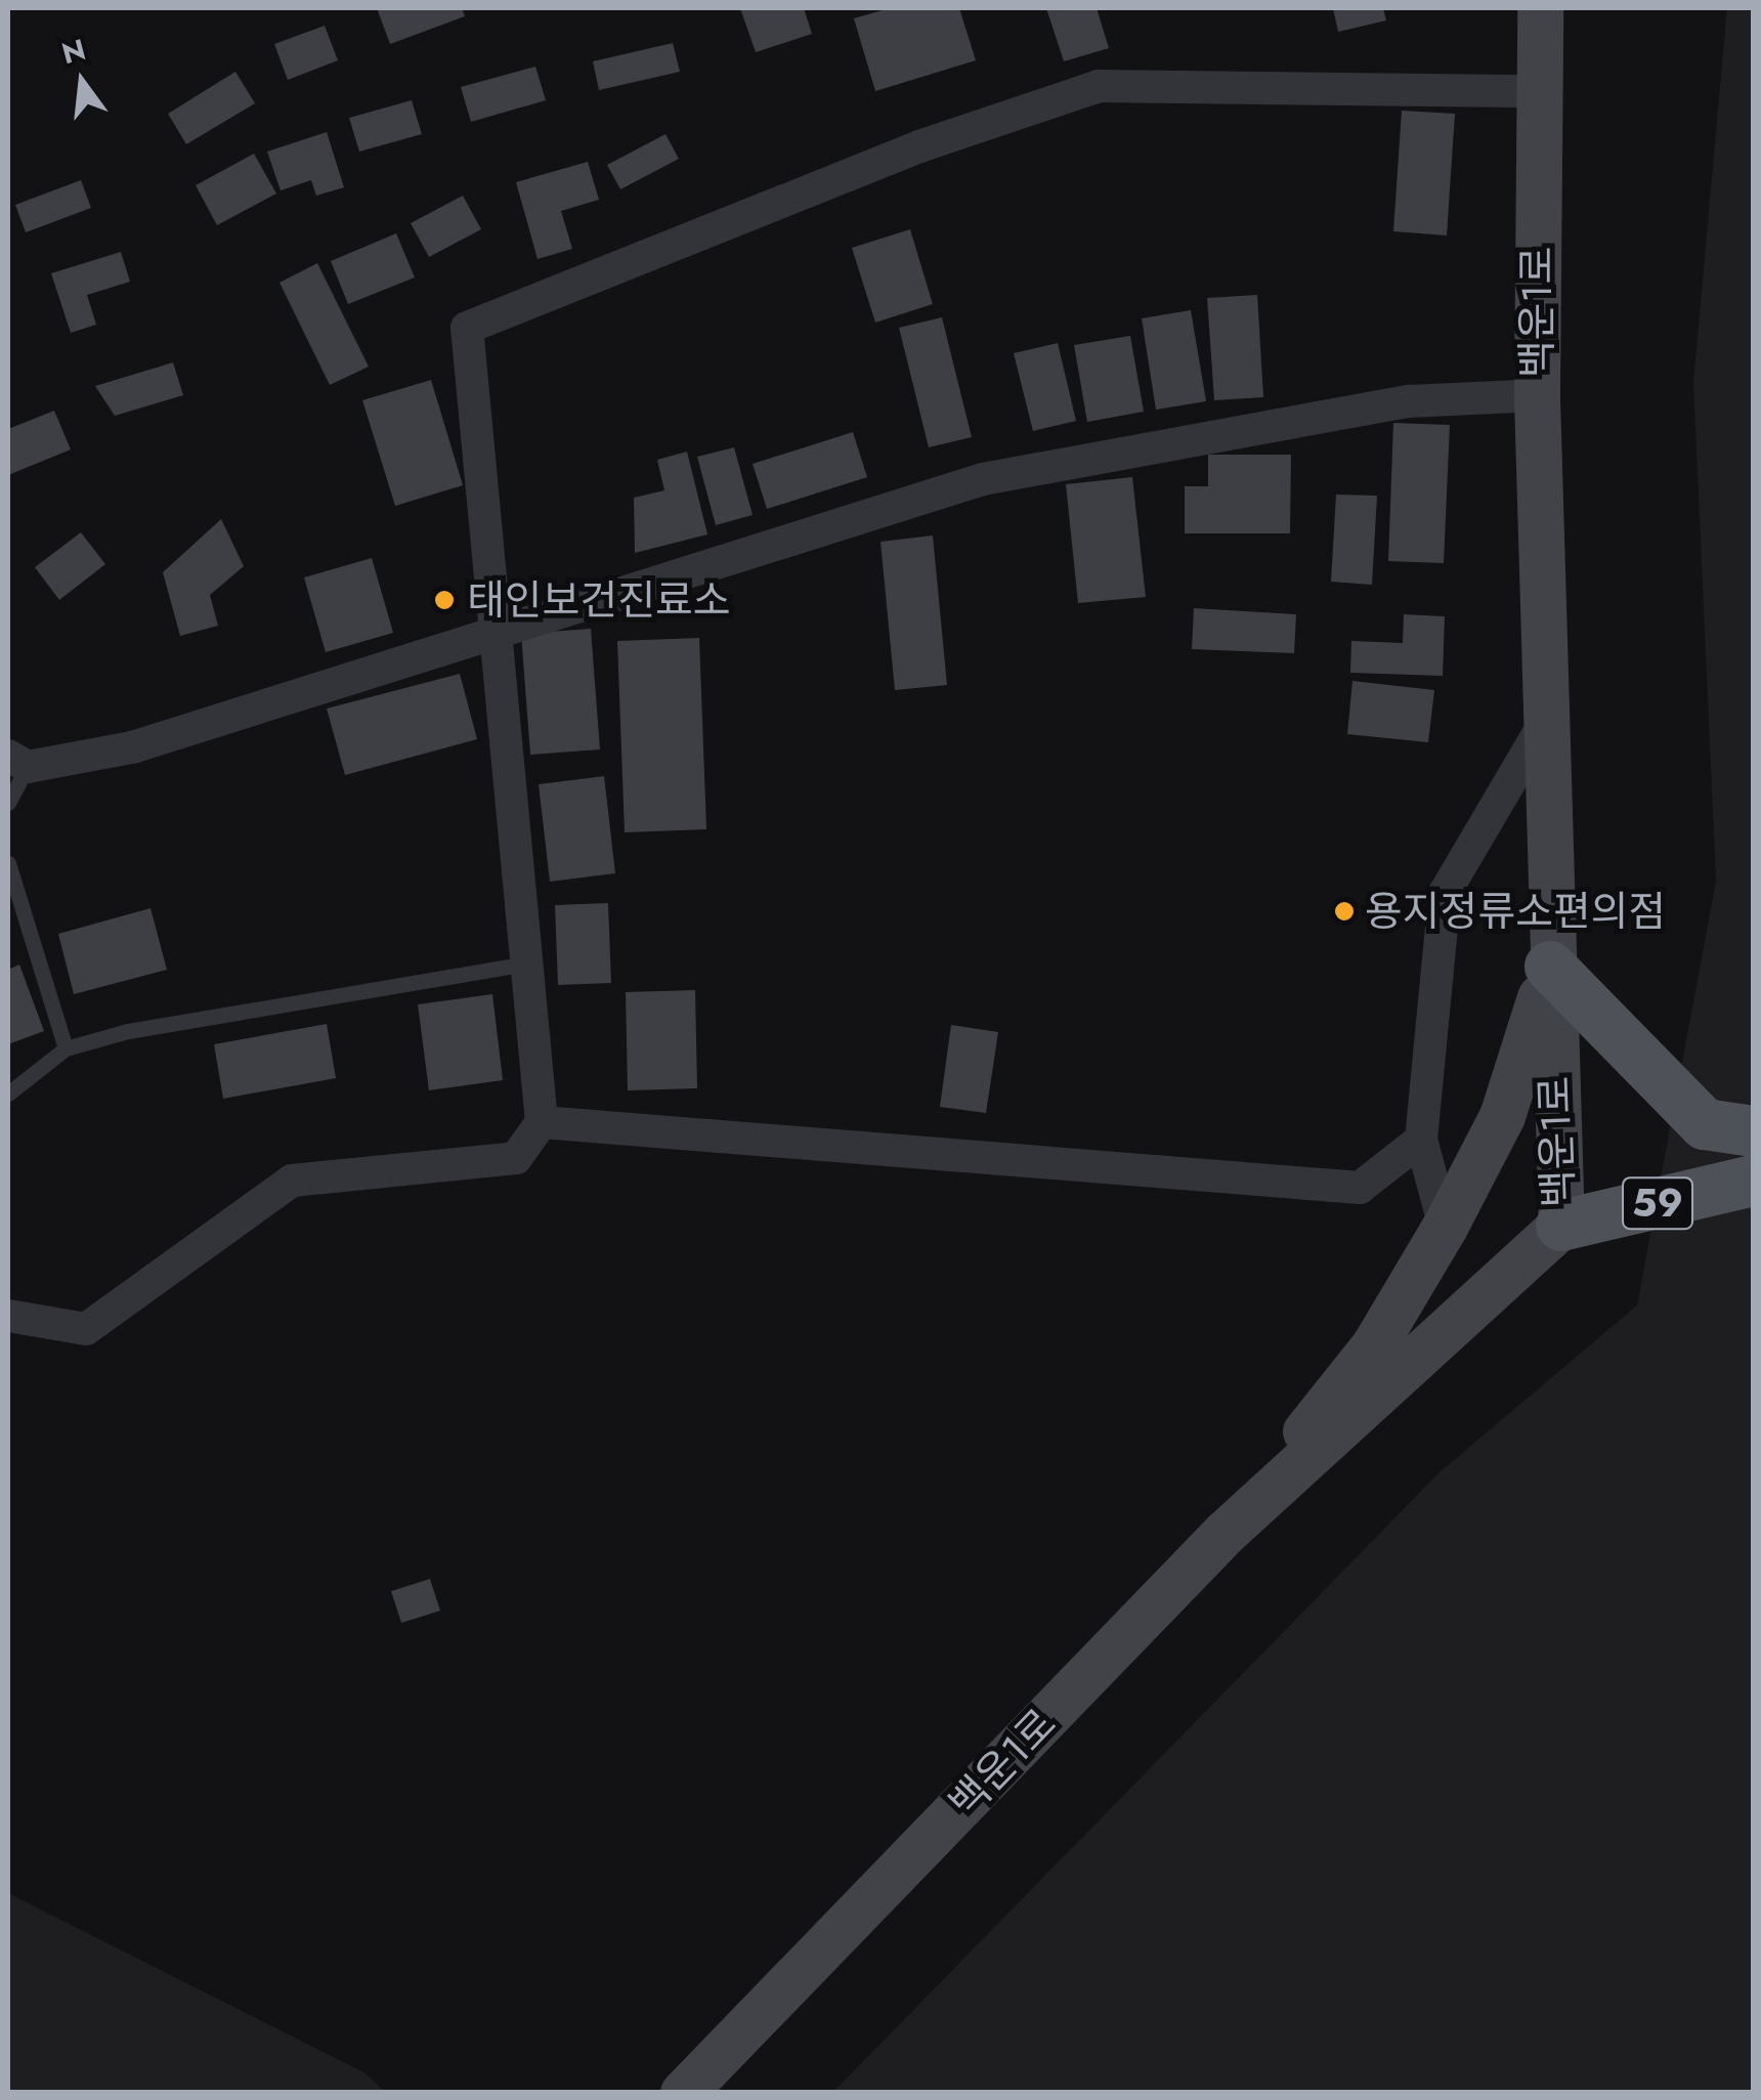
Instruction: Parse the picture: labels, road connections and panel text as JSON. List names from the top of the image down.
{
  "streets": {
    "main road": ["백운1로", "59"]
  },
  "crossings": [
    ["백운1로", "59"]
  ],
  "places": ["태인보건진료소", "용지정류소편의점"],
  "north": "top"
}
